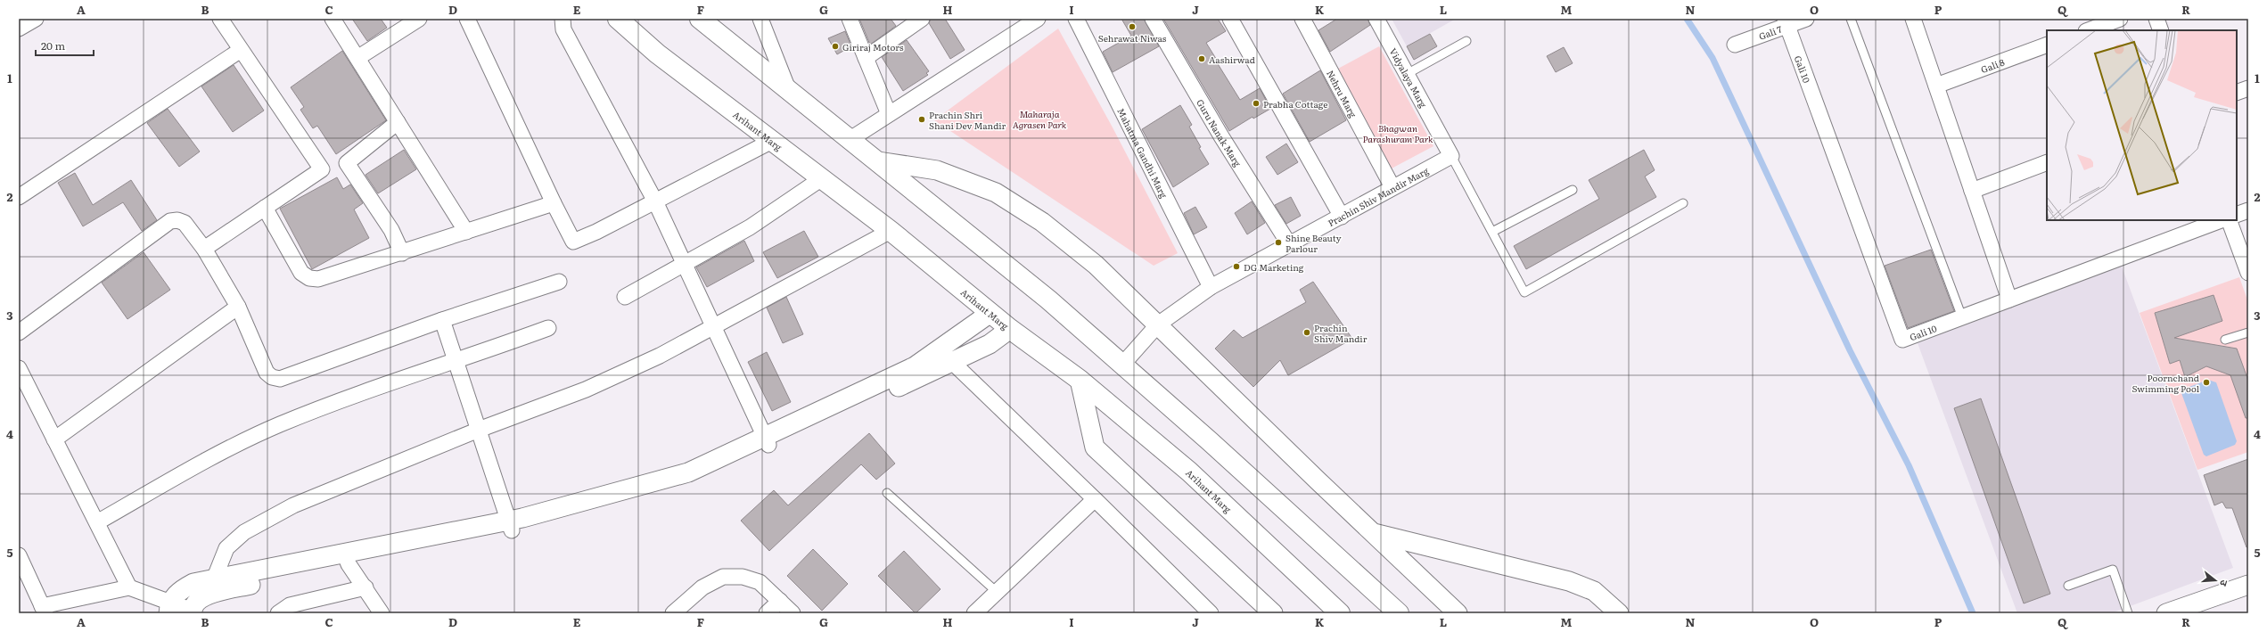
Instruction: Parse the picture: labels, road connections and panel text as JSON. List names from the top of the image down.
{
  "streets": {
    "main road": ["Arihant Marg"],
    "street": [
      "Gali 7",
      "Gali 8",
      "Gali 10",
      "Vidyalaya Marg",
      "Nehru Marg",
      "Guru Nanak Marg",
      "Mahatma Gandhi Marg",
      "Prachin Shiv Mandir Marg"
    ]
  },
  "crossings": [
    ["Gali 7", "Gali 10"],
    ["Vidyalaya Marg", "Prachin Shiv Mandir Marg"],
    ["Nehru Marg", "Prachin Shiv Mandir Marg"],
    ["Guru Nanak Marg", "Prachin Shiv Mandir Marg"],
    ["Mahatma Gandhi Marg", "Prachin Shiv Mandir Marg"]
  ],
  "parks": ["Maharaja Agrasen Park", "Bhagwan Parashuram Park"],
  "places": [
    "Sehrawat Niwas",
    "Giriraj Motors",
    "Aashirwad",
    "Prabha Cottage",
    "Prachin Shri Shani Dev Mandir",
    "Shine Beauty Parlour",
    "DG Marketing",
    "Prachin Shiv Mandir",
    "Poornchand Swimming Pool"
  ],
  "scale_bar": "20 m",
  "north": "right",
  "grid": {
    "columns": [
      "A",
      "B",
      "C",
      "D",
      "E",
      "F",
      "G",
      "H",
      "I",
      "J",
      "K",
      "L",
      "M",
      "N",
      "O",
      "P",
      "Q",
      "R"
    ],
    "rows": [
      "1",
      "2",
      "3",
      "4",
      "5"
    ]
  }
}
